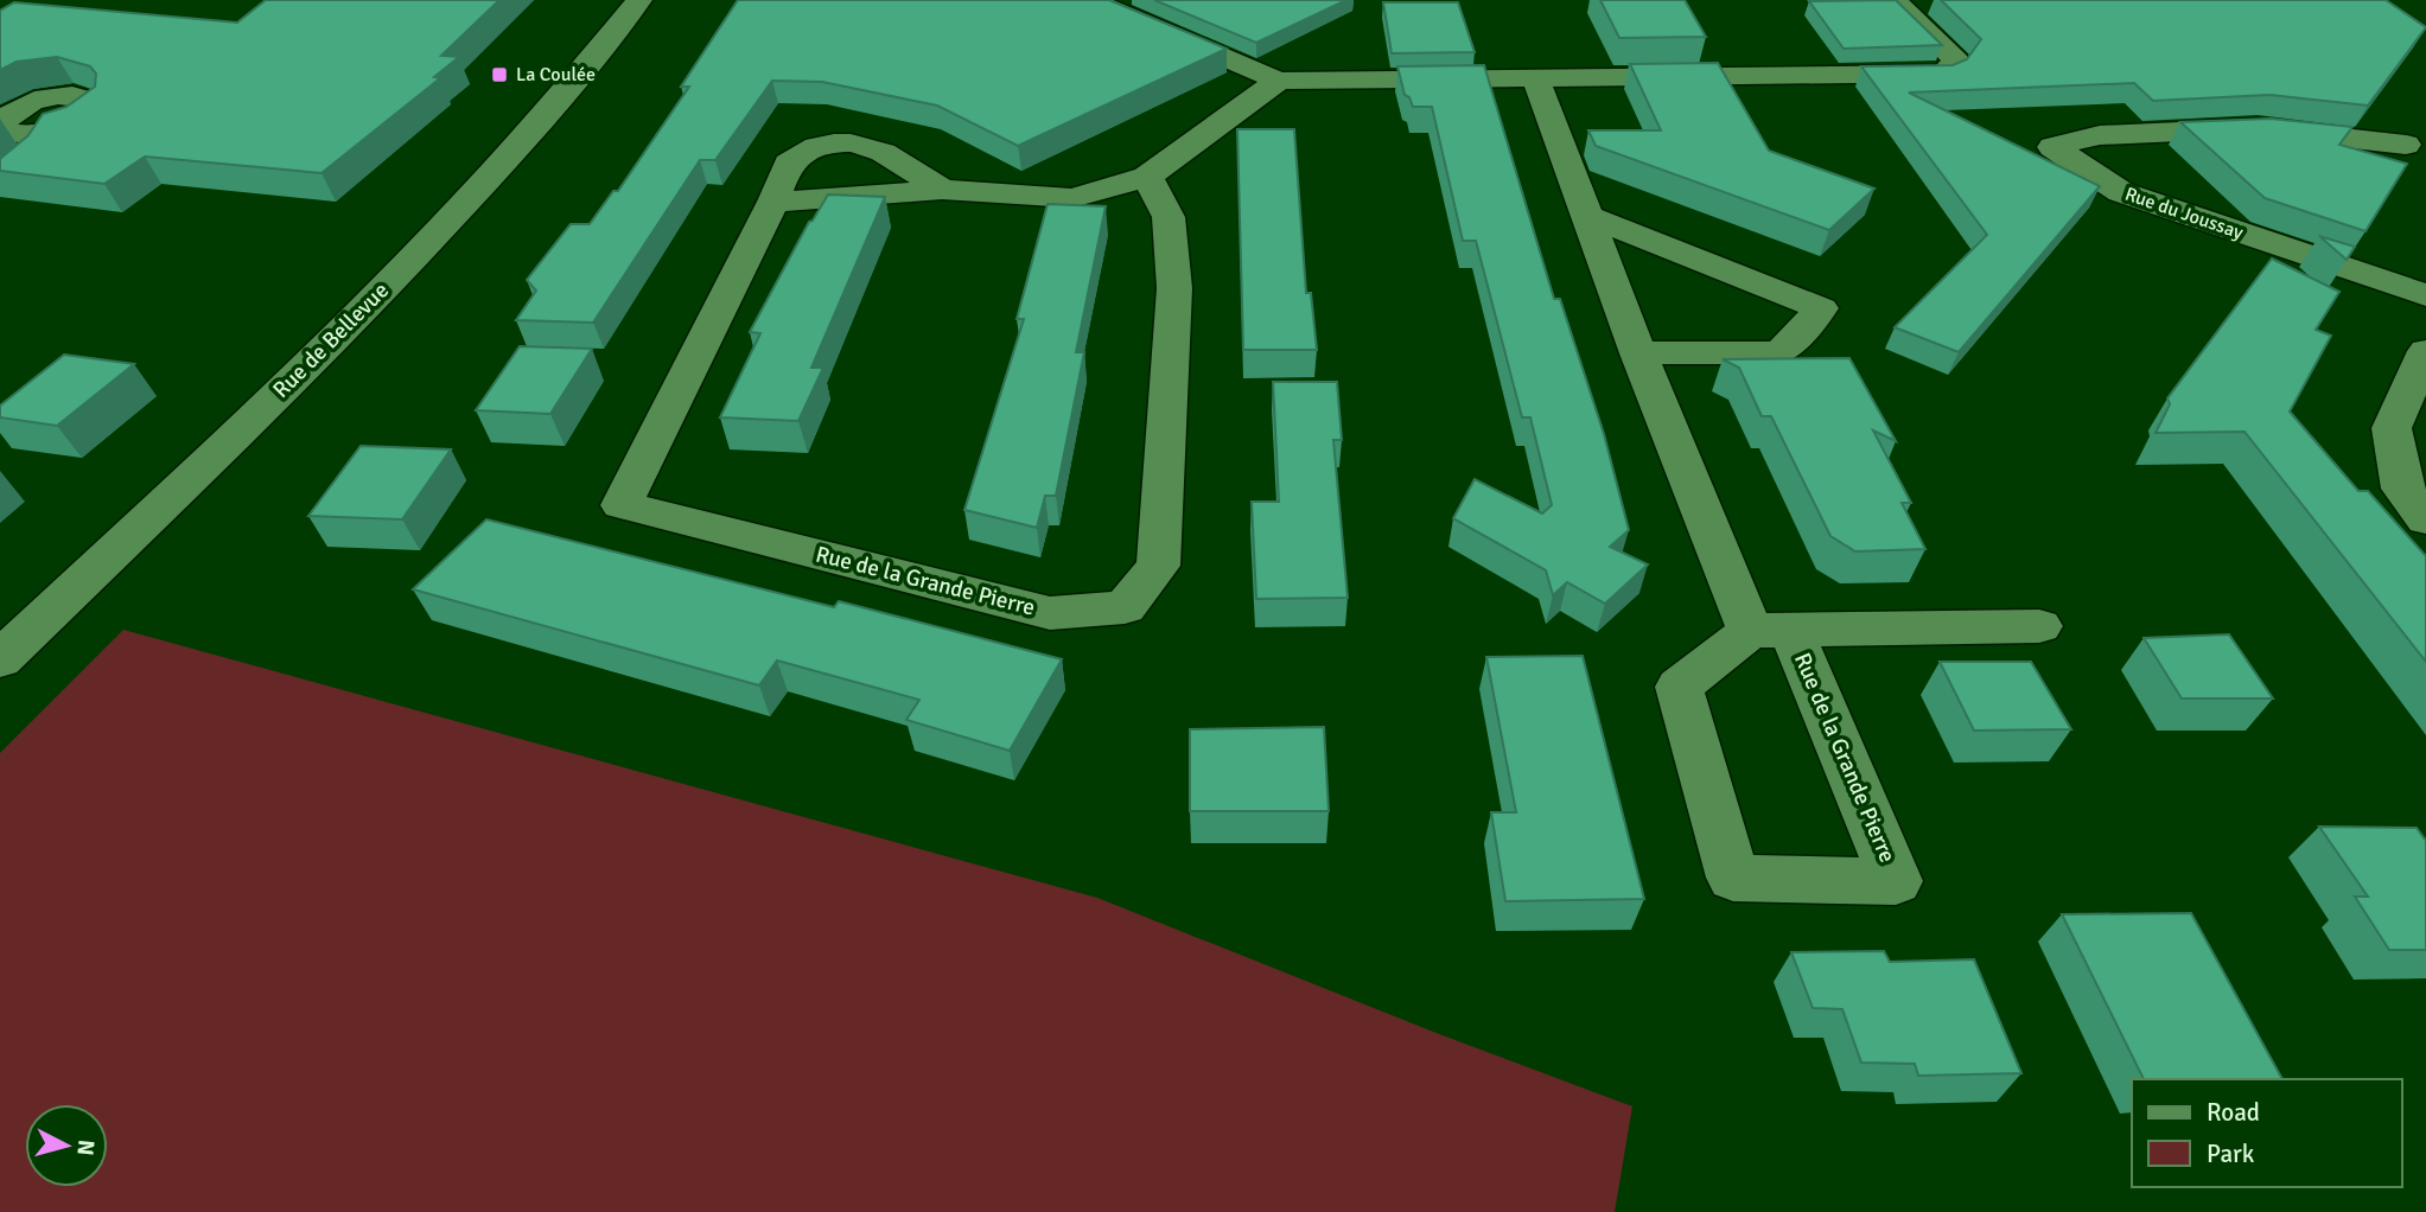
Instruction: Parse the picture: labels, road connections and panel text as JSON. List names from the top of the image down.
{
  "streets": {
    "street": ["Rue du Joussay", "Rue de Bellevue", "Rue de la Grande Pierre"]
  },
  "places": {
    "transit": ["La Coulée"]
  },
  "legend": ["Road", "Park"],
  "north": "right"
}
